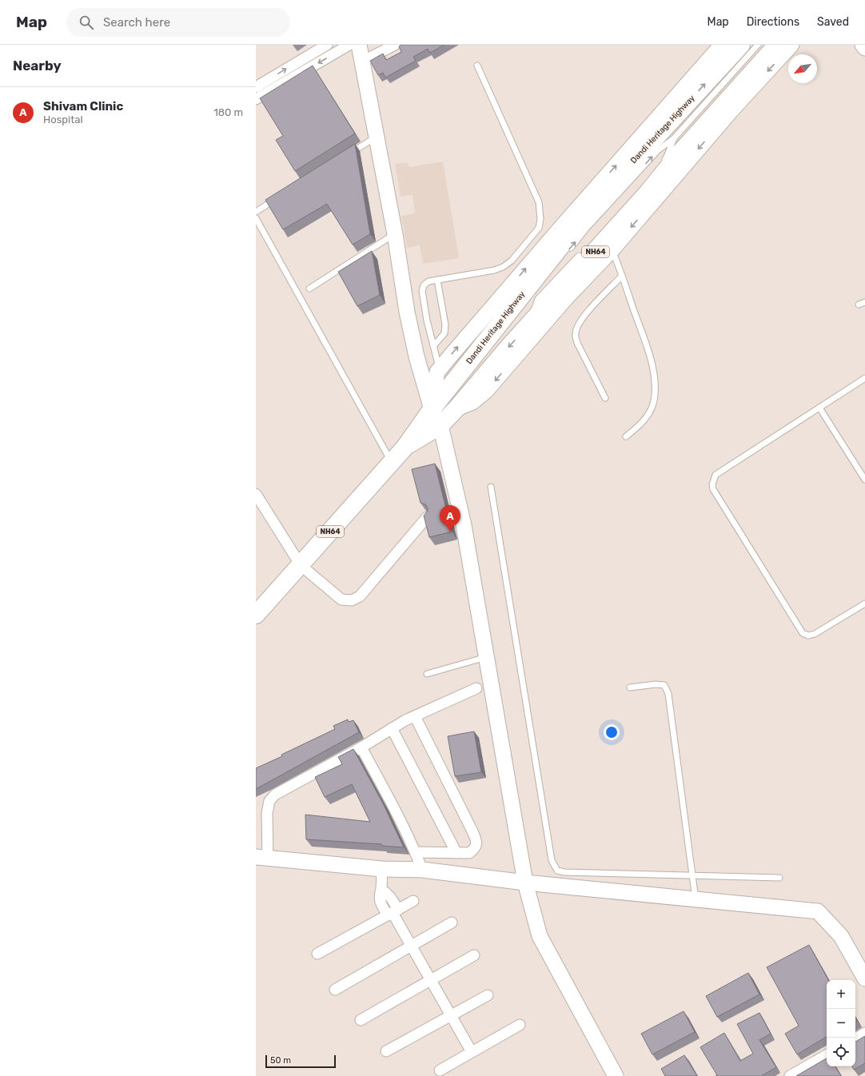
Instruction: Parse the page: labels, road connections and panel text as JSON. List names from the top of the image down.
{
  "streets": {
    "highway": ["Dandi Heritage Highway", "NH64"]
  },
  "crossings": [
    ["Dandi Heritage Highway", "NH64"]
  ],
  "scale_bar": "50 m",
  "north": "bottom left",
  "page": {
    "header": "Map",
    "search": "Search here",
    "nav": ["Map", "Directions", "Saved"],
    "heading": "Nearby",
    "list": [
      {
        "mark": "A",
        "name": "Shivam Clinic",
        "note": "Hospital",
        "value": "180 m"
      }
    ],
    "pins": "A",
    "map_buttons": ["+", "−"],
    "scale": "50 m"
  }
}
